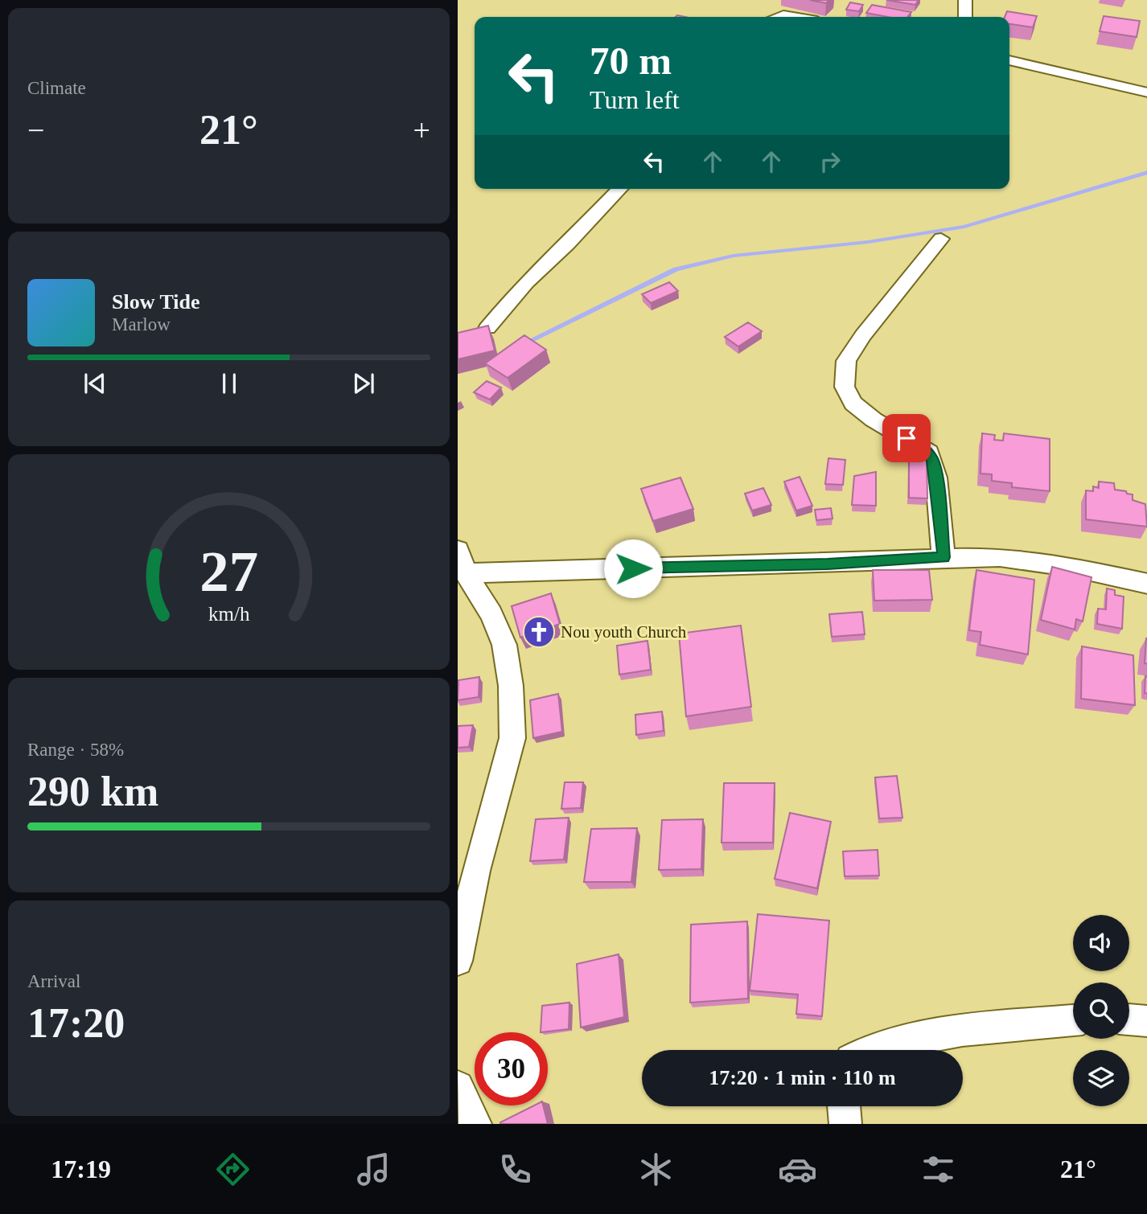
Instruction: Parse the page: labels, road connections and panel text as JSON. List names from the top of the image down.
{
  "places": {
    "church": ["Nou youth Church"]
  },
  "page": {
    "tile": [
      "Climate",
      ["Range · 58%", "290 km"],
      ["Arrival", "17:20"]
    ],
    "turn": ["70 m", "Turn left"],
    "heat": ["−", "21°", "+"],
    "song": ["Slow Tide", "Marlow"],
    "limit": "30",
    "trip": "17:20 · 1 min · 110 m",
    "tabs": ["17:19", "21°"],
    "gauge": ["27", "km/h"]
  }
}
